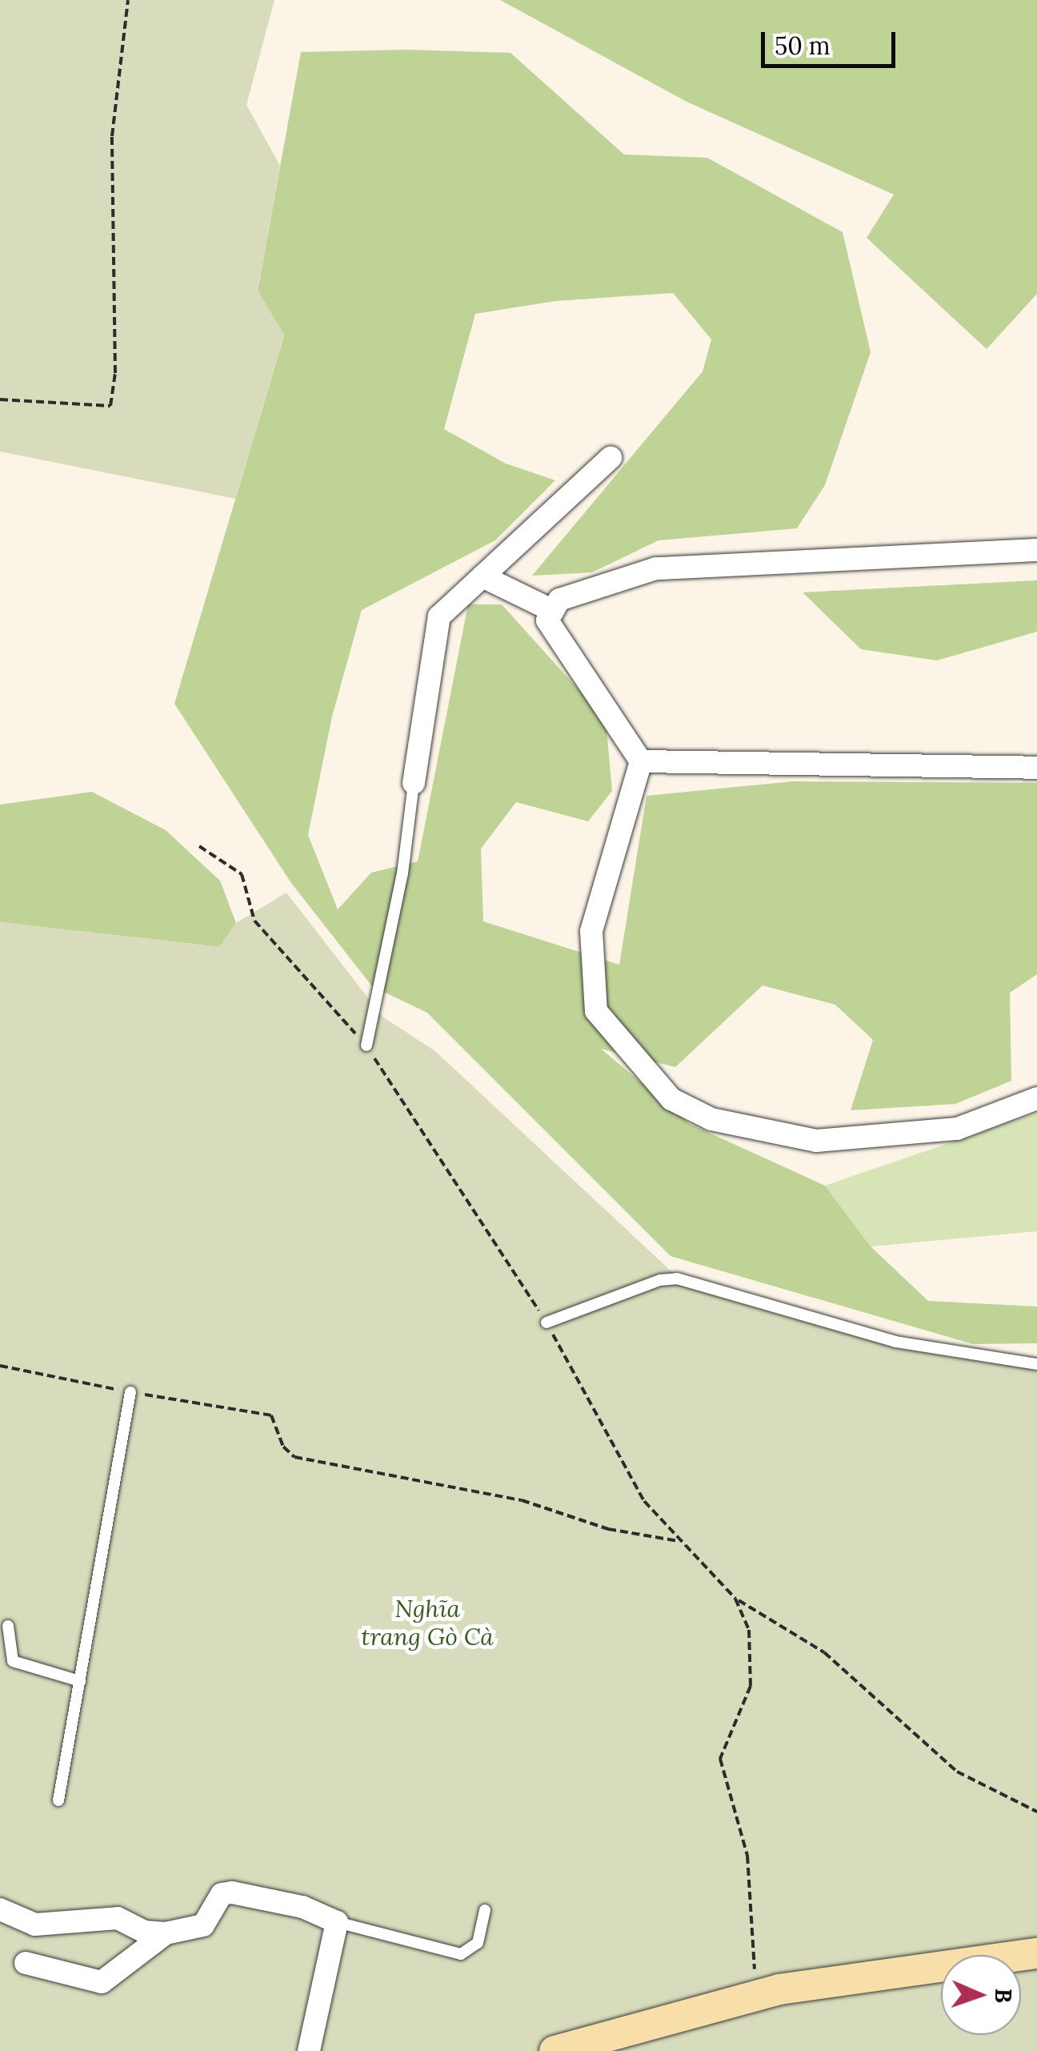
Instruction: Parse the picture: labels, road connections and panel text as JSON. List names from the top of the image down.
{
  "parks": ["Nghĩa trang Gò Cà"],
  "scale_bar": "50 m",
  "north": "right"
}
